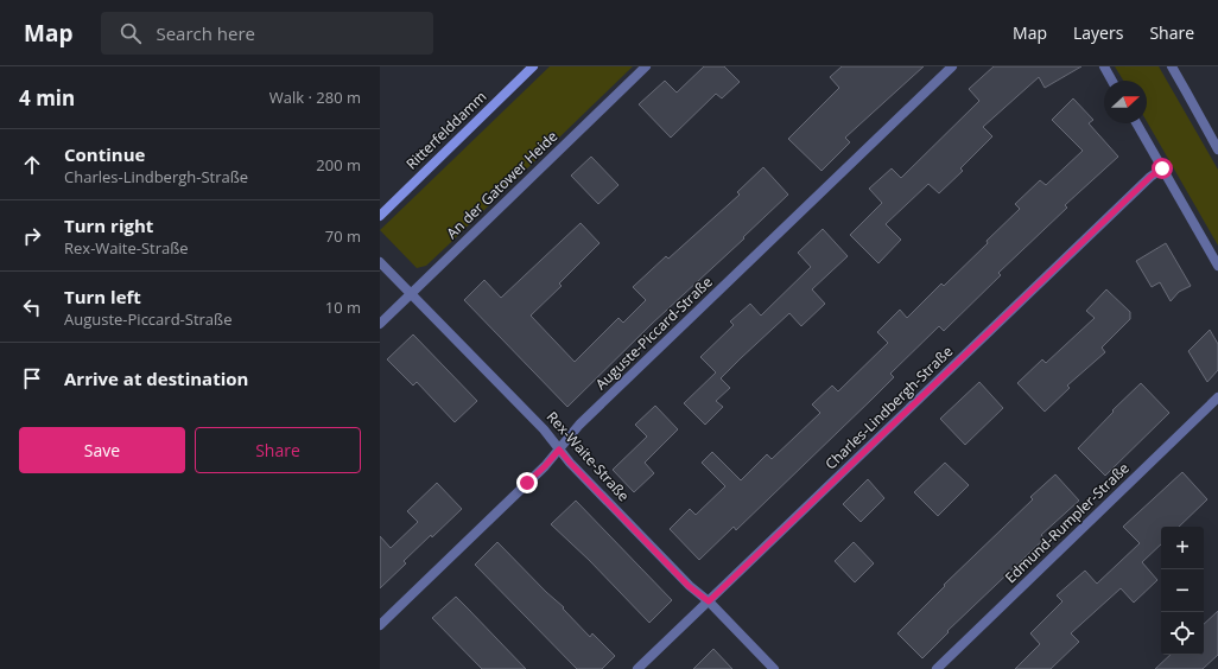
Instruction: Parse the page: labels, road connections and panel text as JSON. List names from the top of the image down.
{
  "streets": {
    "main road": ["Ritterfelddamm"],
    "street": [
      "An der Gatower Heide",
      "Auguste-Piccard-Straße",
      "Charles-Lindbergh-Straße",
      "Rex-Waite-Straße",
      "Edmund-Rumpler-Straße"
    ]
  },
  "crossings": [
    ["An der Gatower Heide", "Rex-Waite-Straße"],
    ["Auguste-Piccard-Straße", "Rex-Waite-Straße"],
    ["Charles-Lindbergh-Straße", "Rex-Waite-Straße"]
  ],
  "north": "right",
  "page": {
    "header": "Map",
    "search": "Search here",
    "nav": ["Map", "Layers", "Share"],
    "heading": ["4 min", "Walk · 280 m"],
    "list": [
      ["Continue", "Charles-Lindbergh-Straße", "200 m"],
      ["Turn right", "Rex-Waite-Straße", "70 m"],
      ["Turn left", "Auguste-Piccard-Straße", "10 m"],
      "Arrive at destination"
    ],
    "buttons": ["Save", "Share"],
    "map_buttons": ["+", "−"]
  }
}
